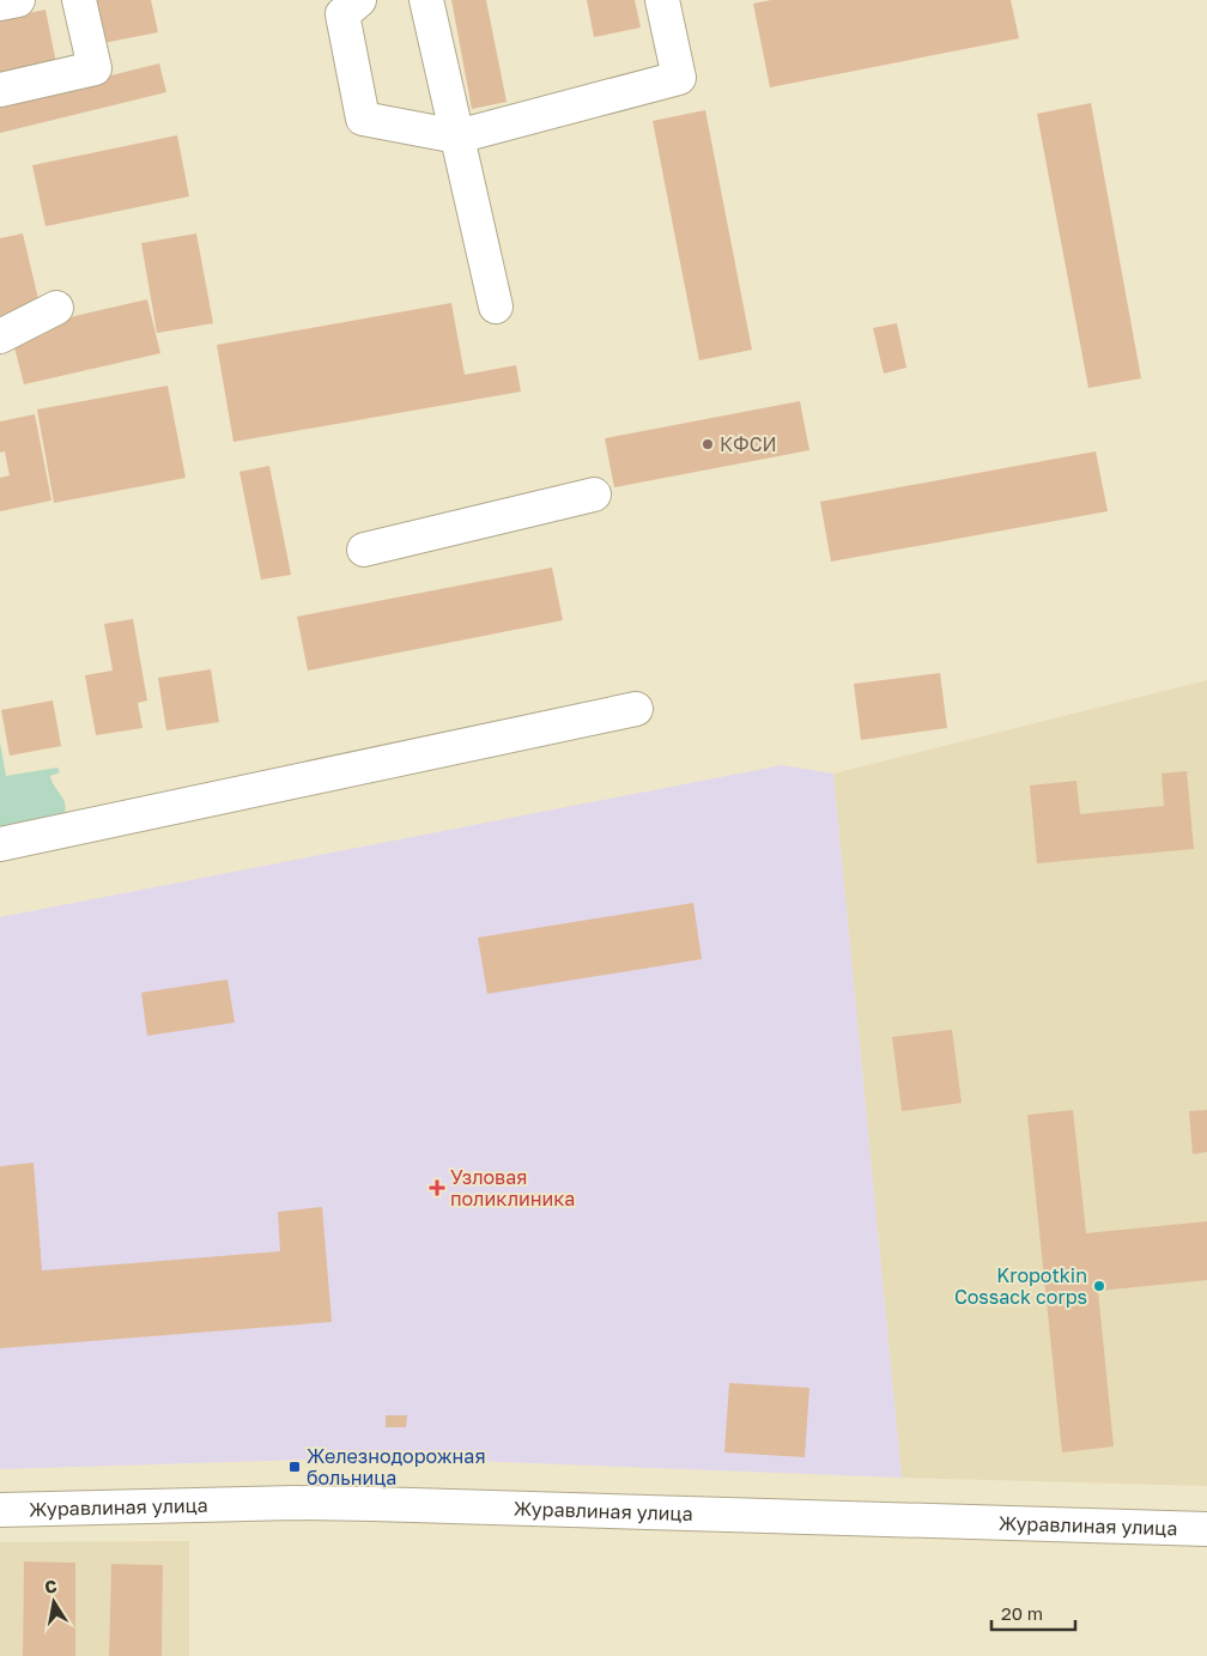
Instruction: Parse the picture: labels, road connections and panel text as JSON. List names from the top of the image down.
{
  "streets": {
    "street": ["Журавлиная улица"]
  },
  "places": {
    "other": ["КФСИ", "Kropotkin Cossack corps"],
    "health": ["Узловая поликлиника"],
    "transit": ["Железнодорожная больница"]
  },
  "scale_bar": "20 m",
  "north": "top"
}
